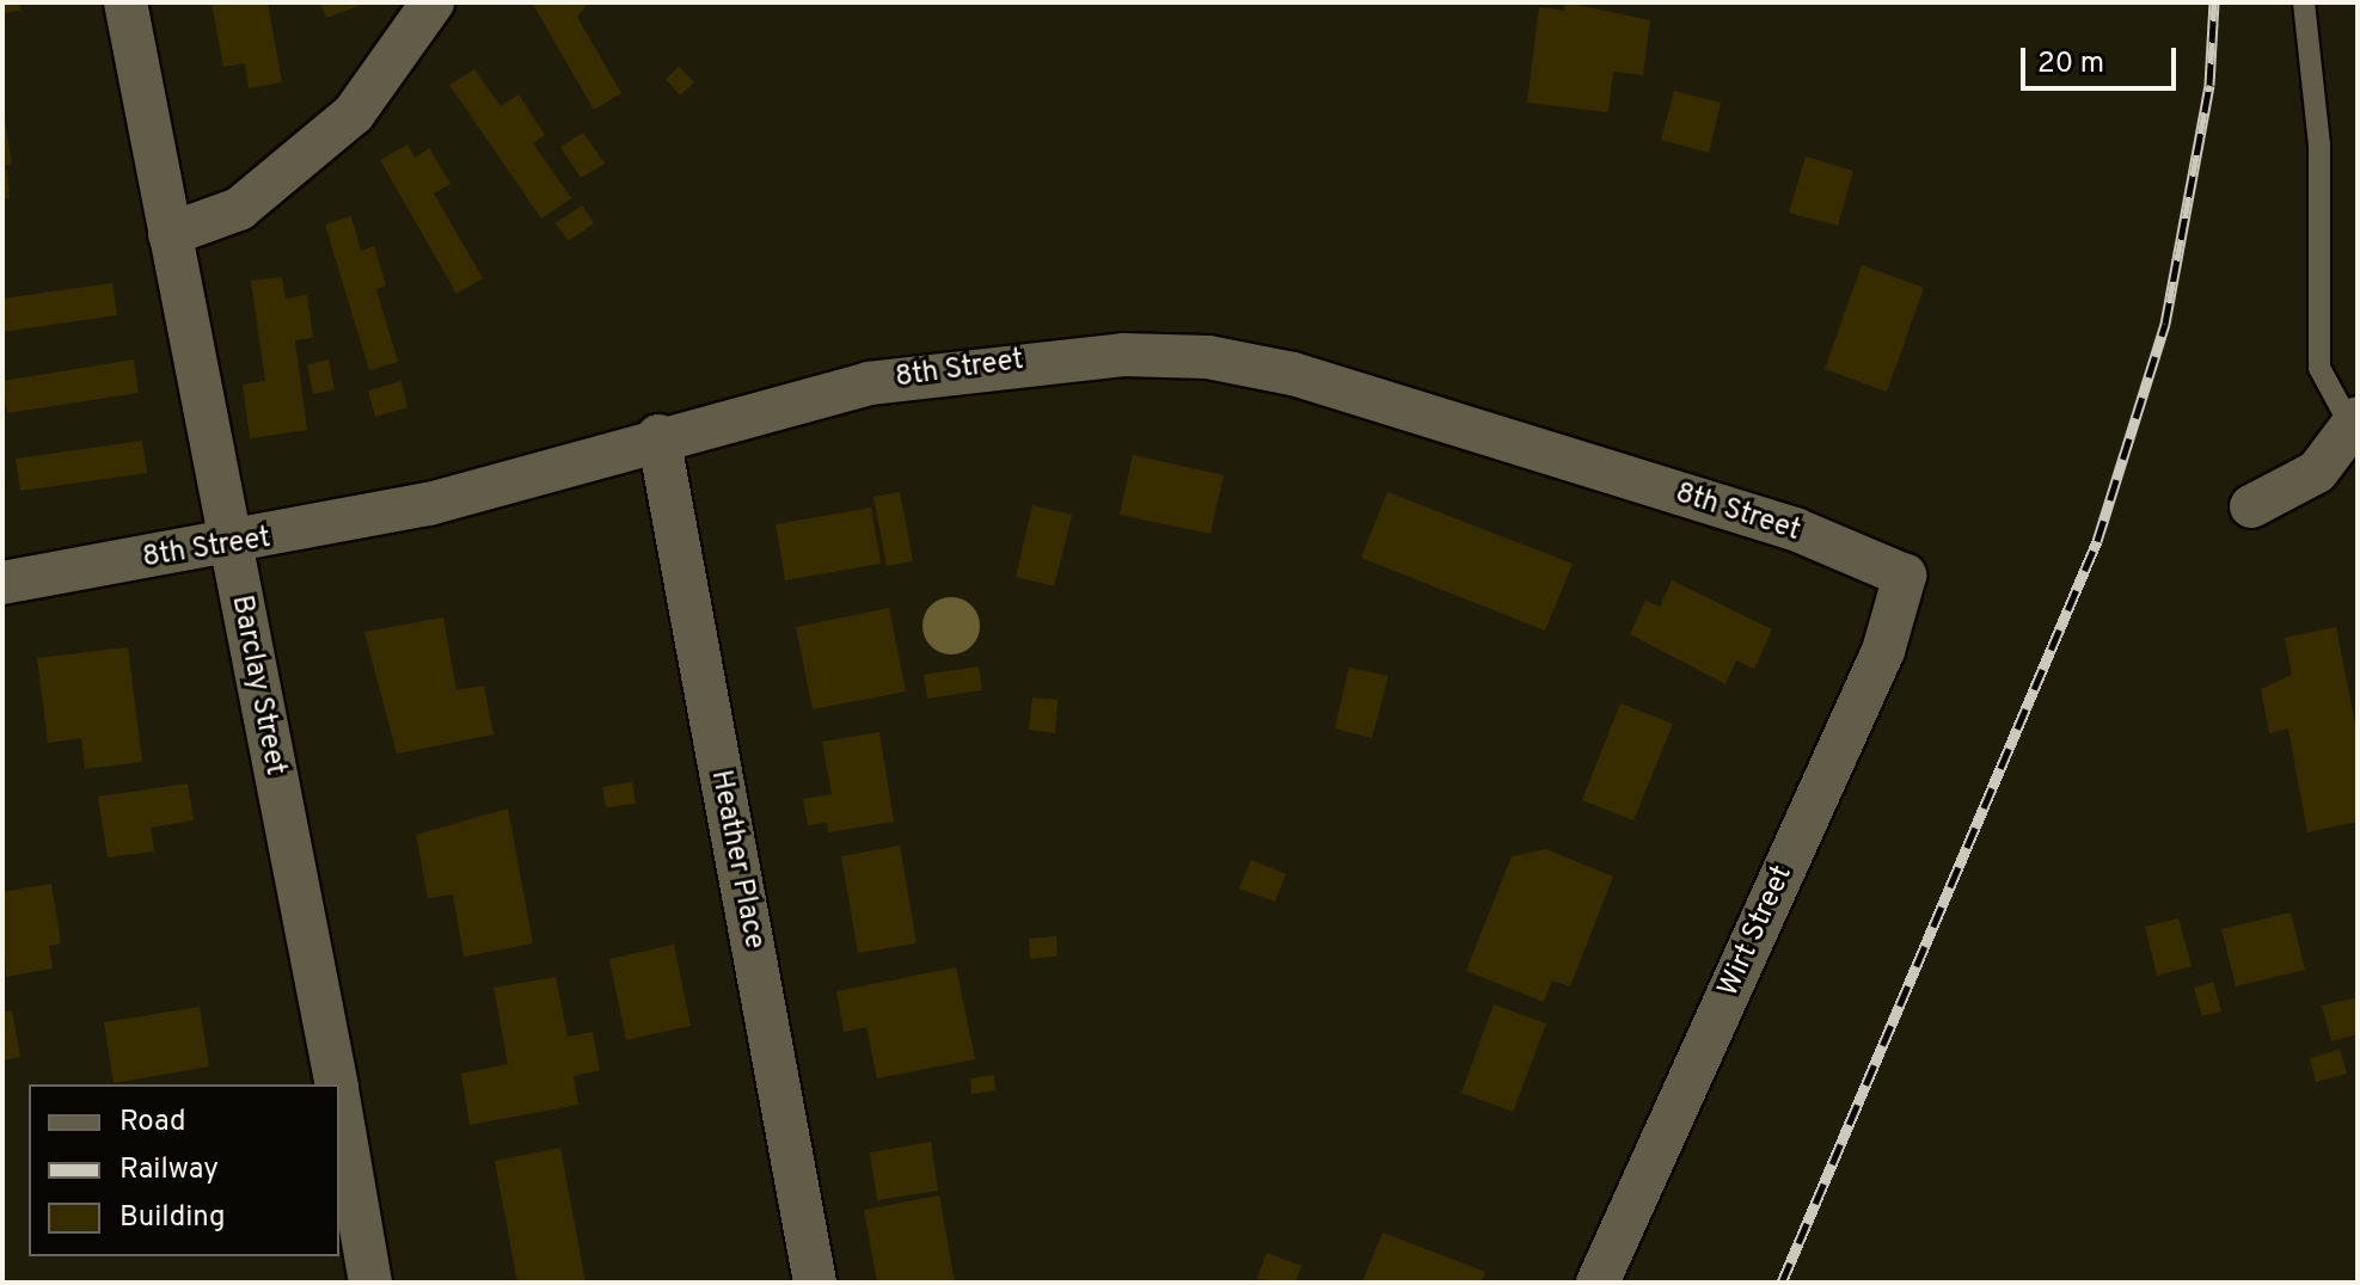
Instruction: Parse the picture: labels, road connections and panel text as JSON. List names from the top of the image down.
{
  "streets": {
    "street": [
      "8th Street",
      "Barclay Street",
      "Heather Place",
      "Wirt Street"
    ]
  },
  "crossings": [
    ["8th Street", "Barclay Street"],
    ["8th Street", "Heather Place"],
    ["8th Street", "Wirt Street"]
  ],
  "legend": ["Road", "Railway", "Building"],
  "scale_bar": "20 m"
}
